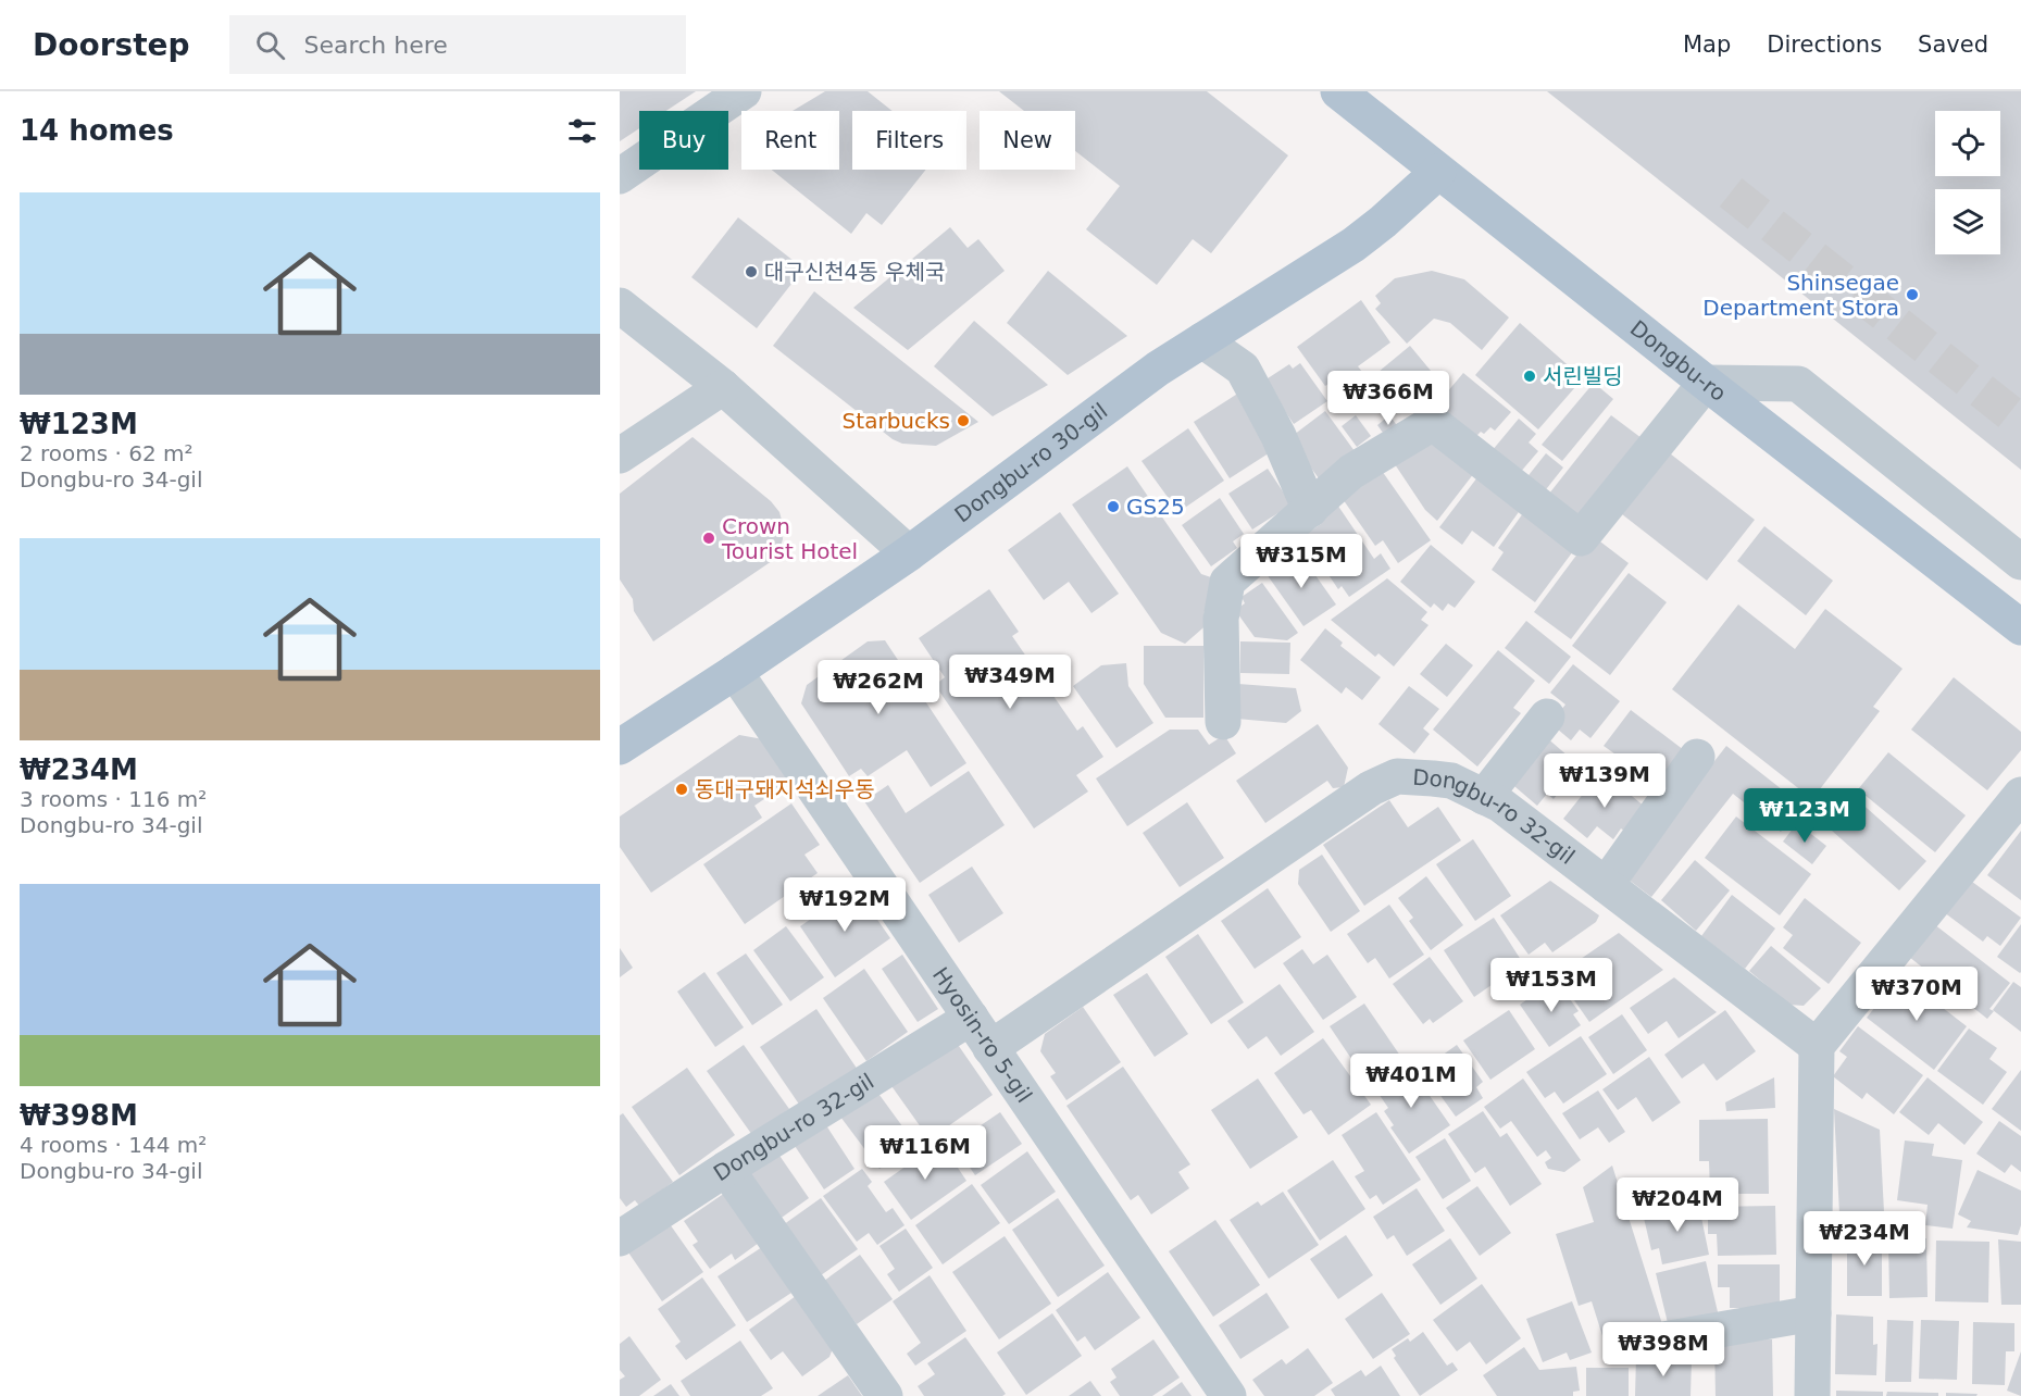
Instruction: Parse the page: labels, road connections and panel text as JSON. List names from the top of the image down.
{
  "streets": {
    "main road": ["Dongbu-ro", "Dongbu-ro 30-gil"],
    "street": ["Dongbu-ro 32-gil", "Hyosin-ro 5-gil"]
  },
  "crossings": [
    ["Dongbu-ro", "Dongbu-ro 30-gil"],
    ["Dongbu-ro 30-gil", "Hyosin-ro 5-gil"],
    ["Dongbu-ro 32-gil", "Hyosin-ro 5-gil"]
  ],
  "places": [
    "대구신천4동 우체국",
    "Shinsegae Department Stora",
    "서린빌딩",
    "Starbucks",
    "GS25",
    "Crown Tourist Hotel",
    "동대구돼지석쇠우동"
  ],
  "page": {
    "header": "Doorstep",
    "search": "Search here",
    "nav": ["Map", "Directions", "Saved"],
    "heading": "14 homes",
    "chip": [
      "Buy",
      "Rent",
      "Filters",
      "New"
    ],
    "list": [
      {
        "name": "₩123M",
        "note": "2 rooms · 62 m² · Dongbu-ro 34-gil"
      },
      {
        "name": "₩234M",
        "note": "3 rooms · 116 m² · Dongbu-ro 34-gil"
      },
      {
        "name": "₩398M",
        "note": "4 rooms · 144 m² · Dongbu-ro 34-gil"
      }
    ],
    "price": [
      "₩366M",
      "₩315M",
      "₩349M",
      "₩262M",
      "₩139M",
      "₩123M",
      "₩192M",
      "₩153M",
      "₩370M",
      "₩401M",
      "₩116M",
      "₩204M",
      "₩234M",
      "₩398M"
    ]
  }
}
